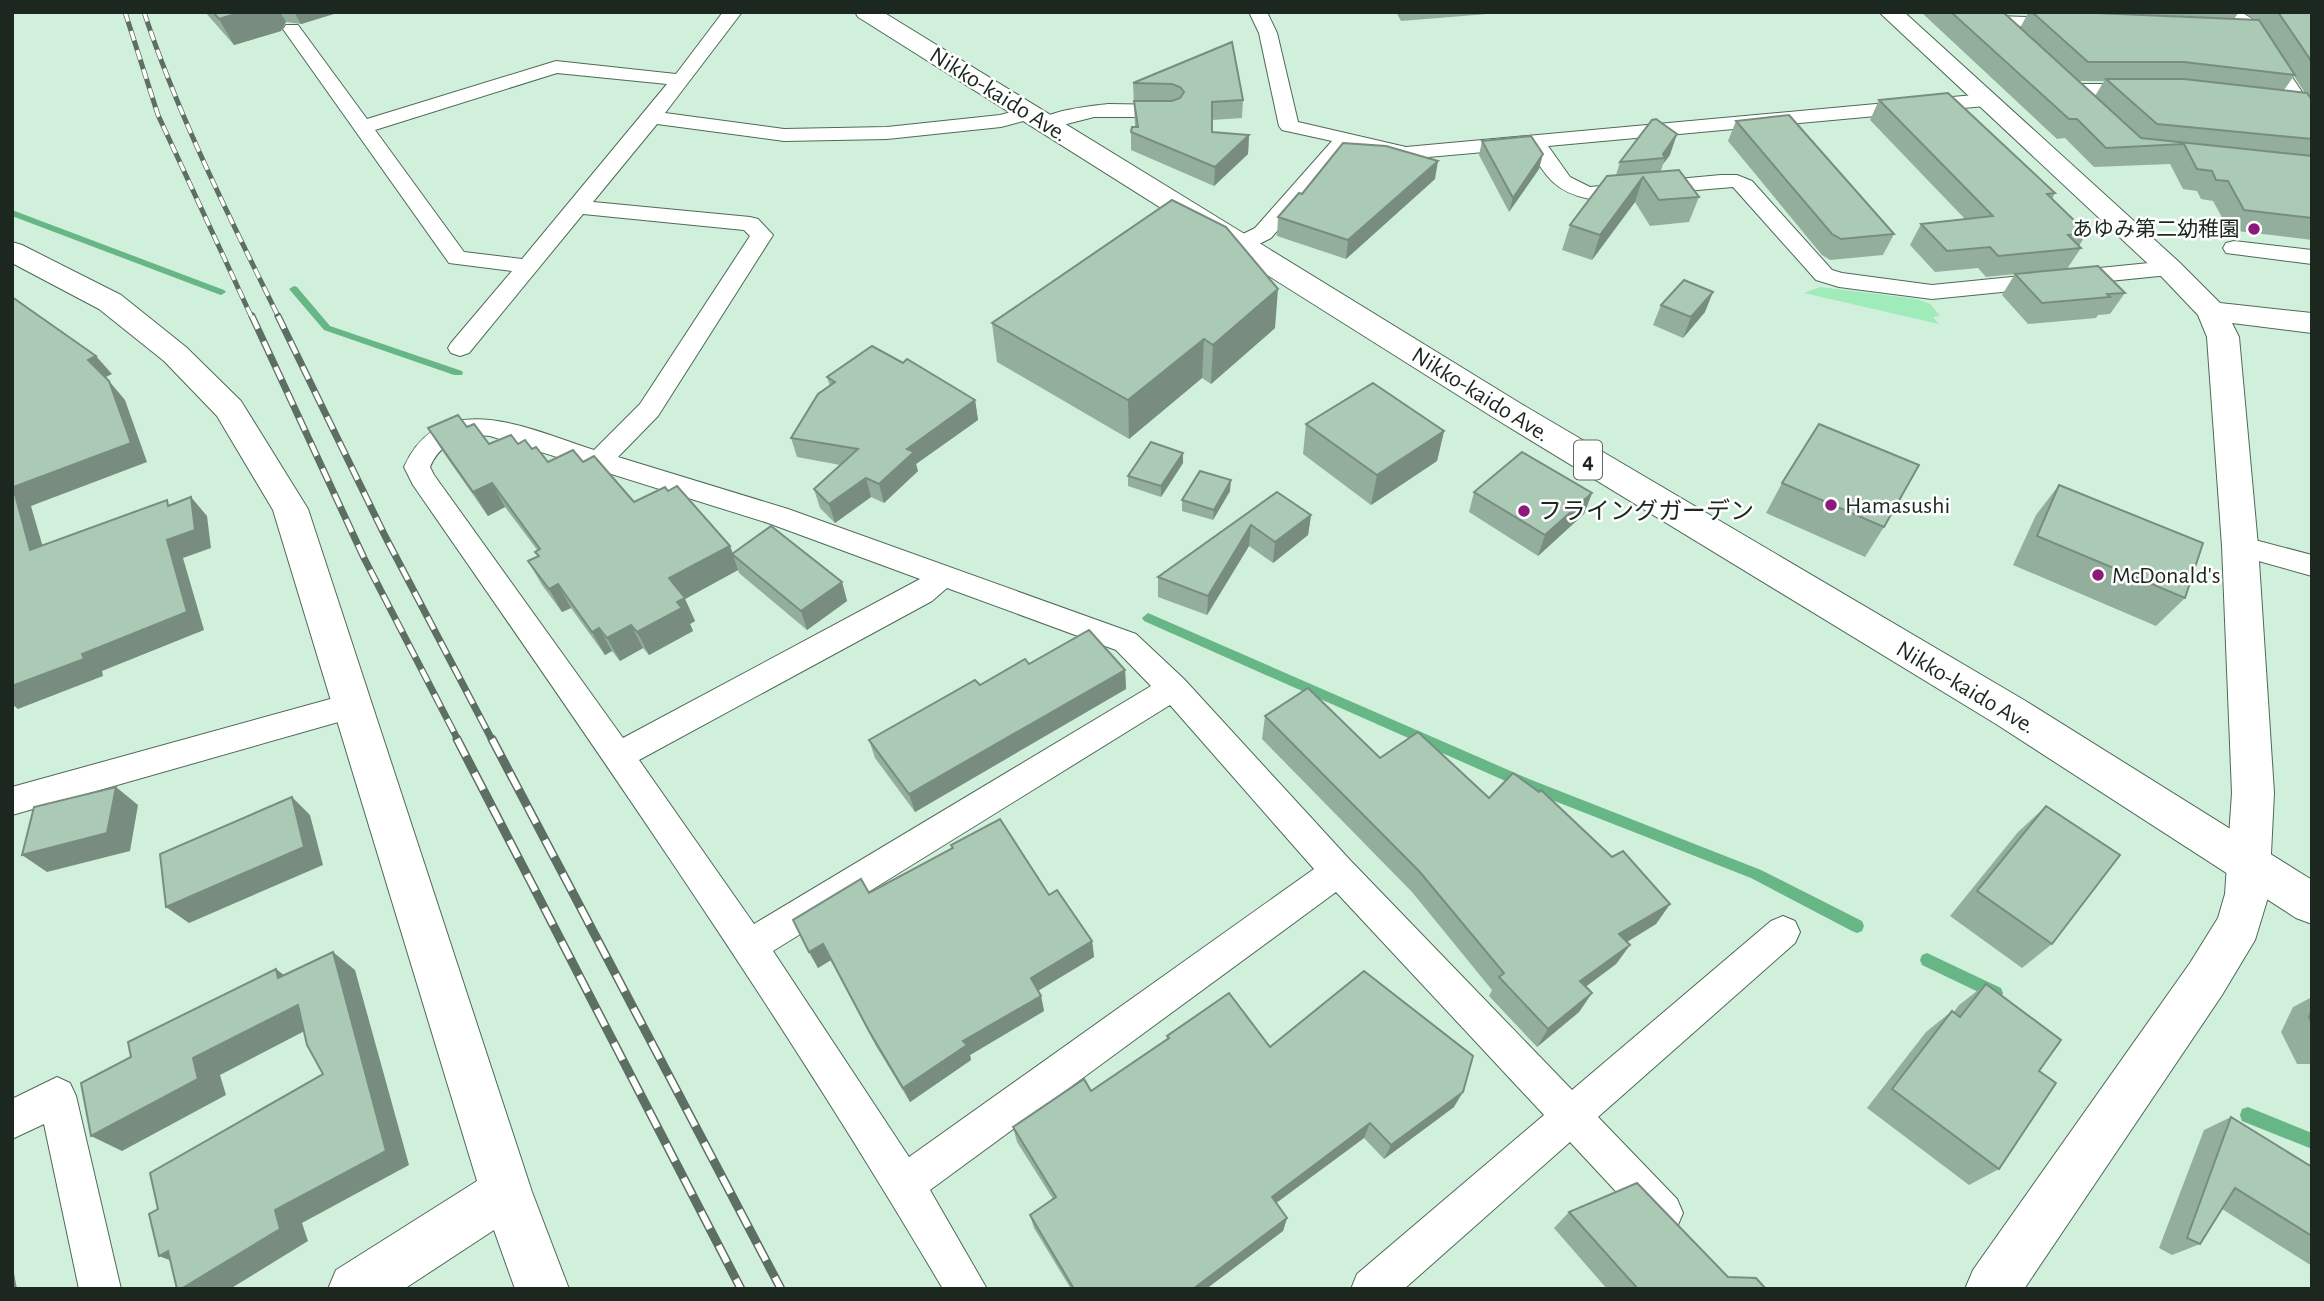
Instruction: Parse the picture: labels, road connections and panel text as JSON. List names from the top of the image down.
{
  "streets": {
    "main road": ["Nikko-kaido Ave.", "4"]
  },
  "places": [
    "あゆみ第二幼稚園",
    "Hamasushi",
    "フライングガーデン",
    "McDonald's"
  ]
}
